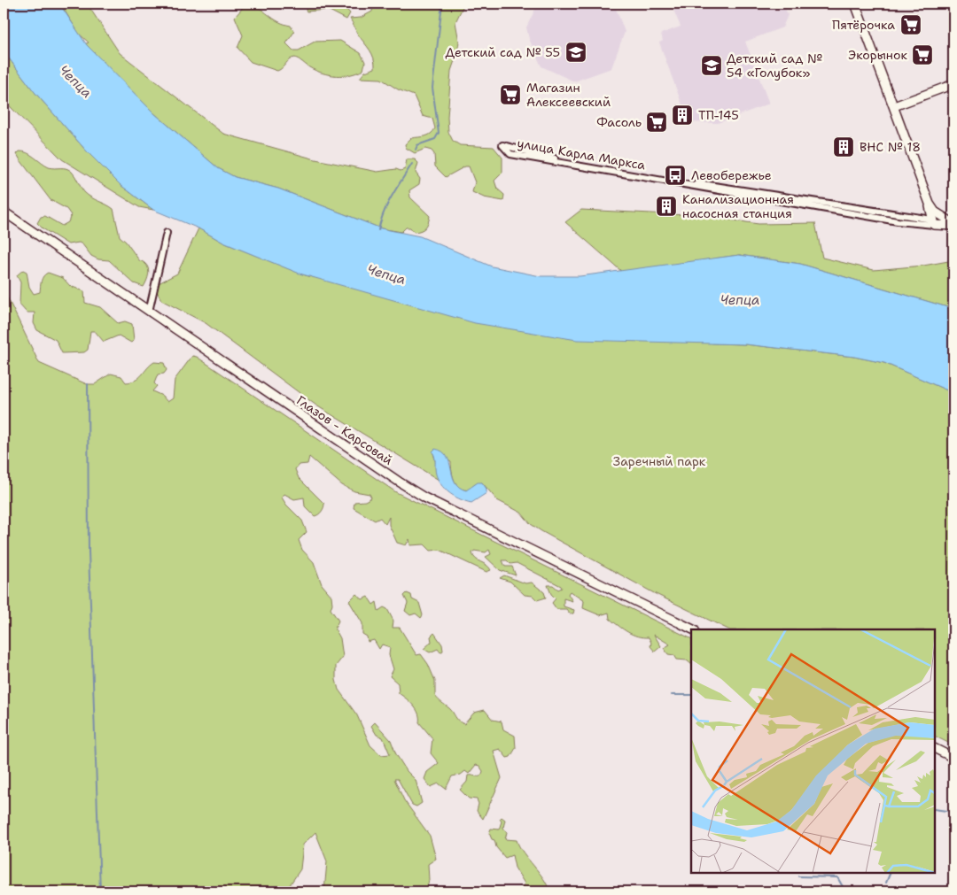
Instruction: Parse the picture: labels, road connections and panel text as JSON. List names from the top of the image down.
{
  "streets": {
    "main road": ["улица Карла Маркса", "Глазов - Карсовай"]
  },
  "water": ["Чепца"],
  "parks": ["Заречный парк"],
  "places": {
    "supermarket": [
      "Пятёрочка",
      "Экорынок",
      "Магазин Алексеевский",
      "Фасоль"
    ],
    "school or university": ["Детский сад № 55", "Детский сад № 54 «Голубок»"],
    "building": ["ТП-145", "ВНС № 18", "Канализационная насосная станция"],
    "bus stop": ["Левобережье"]
  }
}
